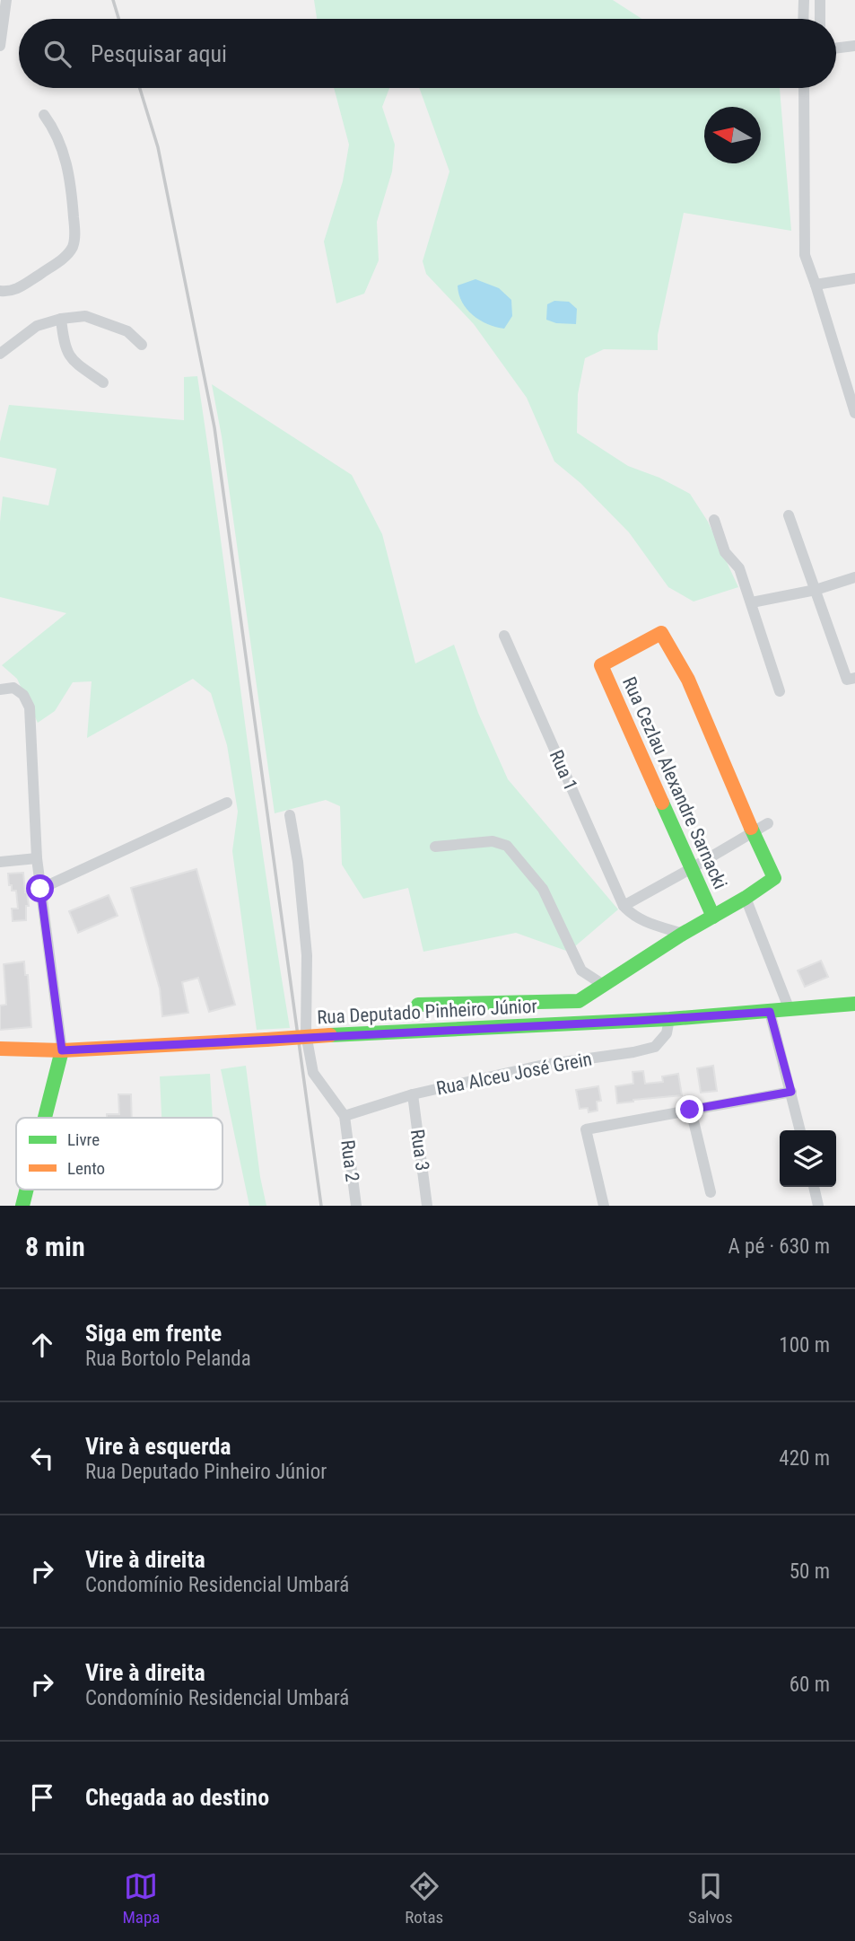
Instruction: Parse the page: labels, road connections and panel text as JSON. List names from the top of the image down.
{
  "streets": {
    "street": [
      "Rua 1",
      "Rua Cezlau Alexandre Sarnacki",
      "Rua Deputado Pinheiro Júnior",
      "Rua Alceu José Grein",
      "Rua 3",
      "Rua 2"
    ]
  },
  "crossings": [
    ["Rua Deputado Pinheiro Júnior", "Rua Alceu José Grein"],
    ["Rua Alceu José Grein", "Rua 3"],
    ["Rua Alceu José Grein", "Rua 2"]
  ],
  "legend": ["Livre", "Lento"],
  "north": "left",
  "page": {
    "search": "Pesquisar aqui",
    "heading": ["8 min", "A pé · 630 m"],
    "list": [
      ["Siga em frente", "Rua Bortolo Pelanda", "100 m"],
      ["Vire à esquerda", "Rua Deputado Pinheiro Júnior", "420 m"],
      ["Vire à direita", "Condomínio Residencial Umbará", "50 m"],
      ["Vire à direita", "Condomínio Residencial Umbará", "60 m"],
      "Chegada ao destino"
    ],
    "nav": ["Mapa", "Rotas", "Salvos"]
  }
}
